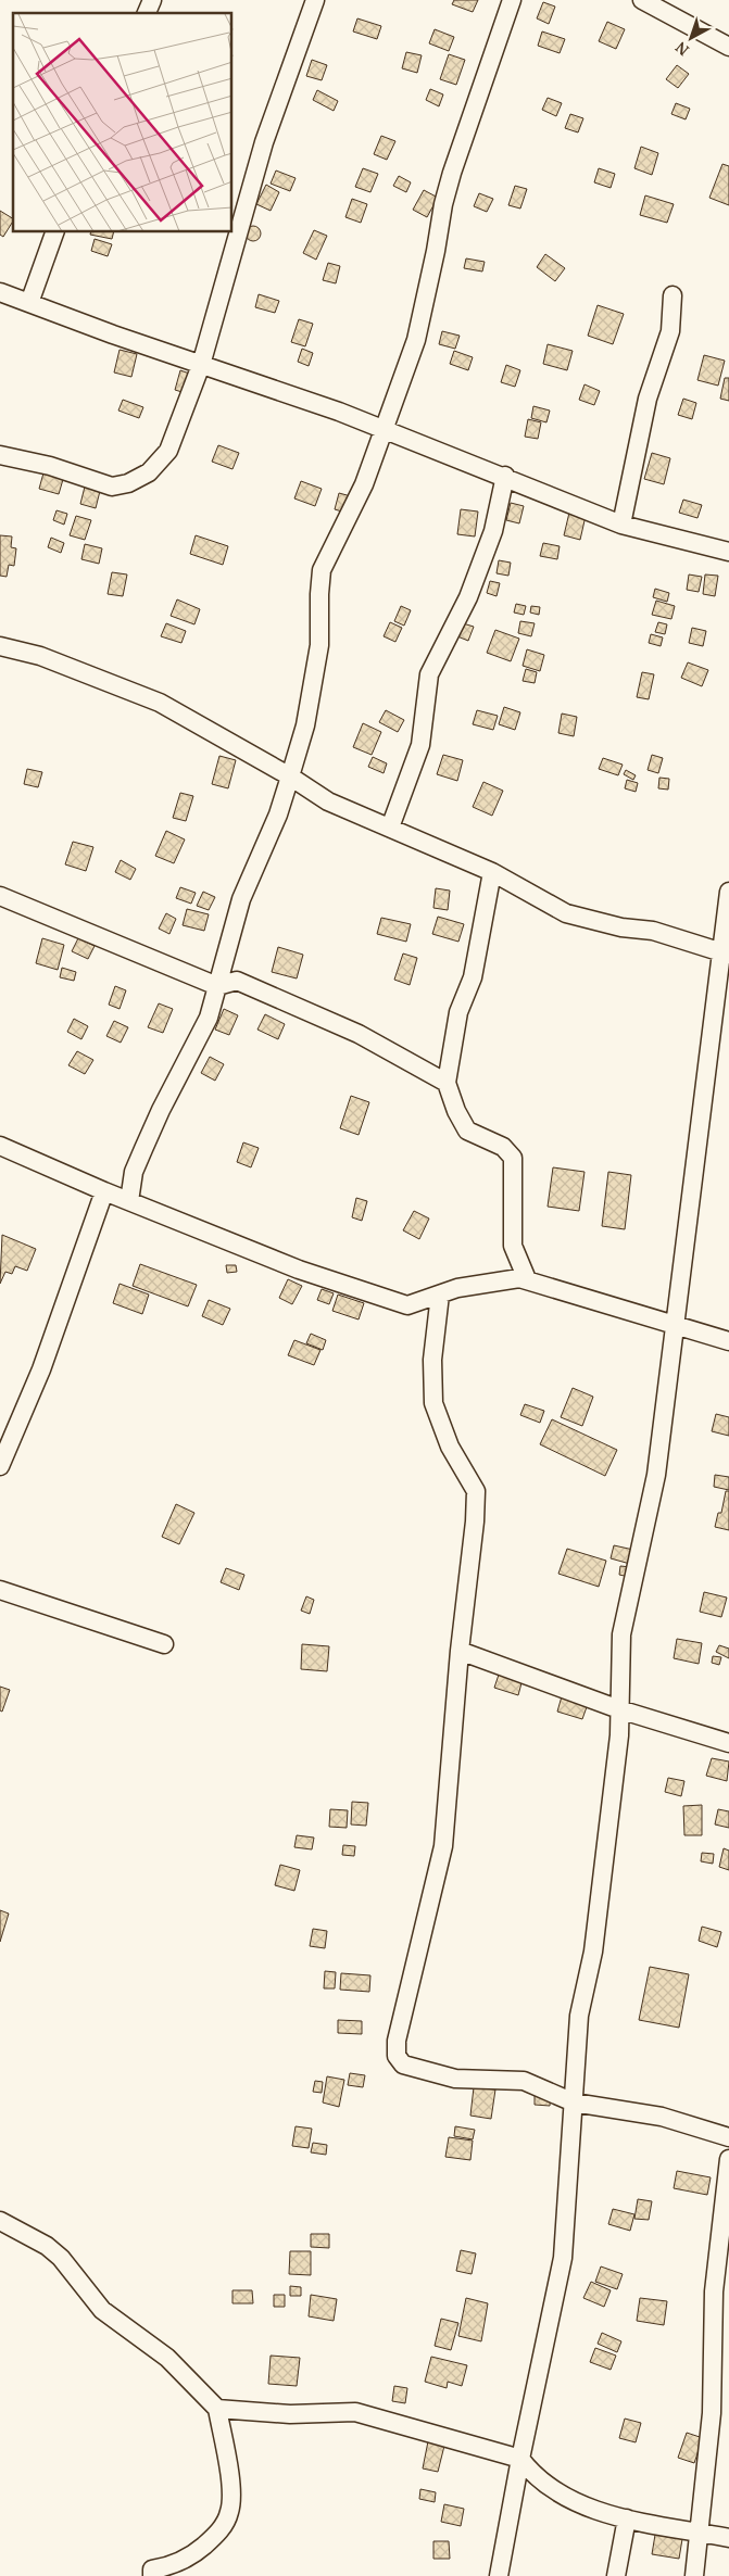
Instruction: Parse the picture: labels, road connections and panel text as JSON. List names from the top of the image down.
{
  "north": "bottom left"
}
